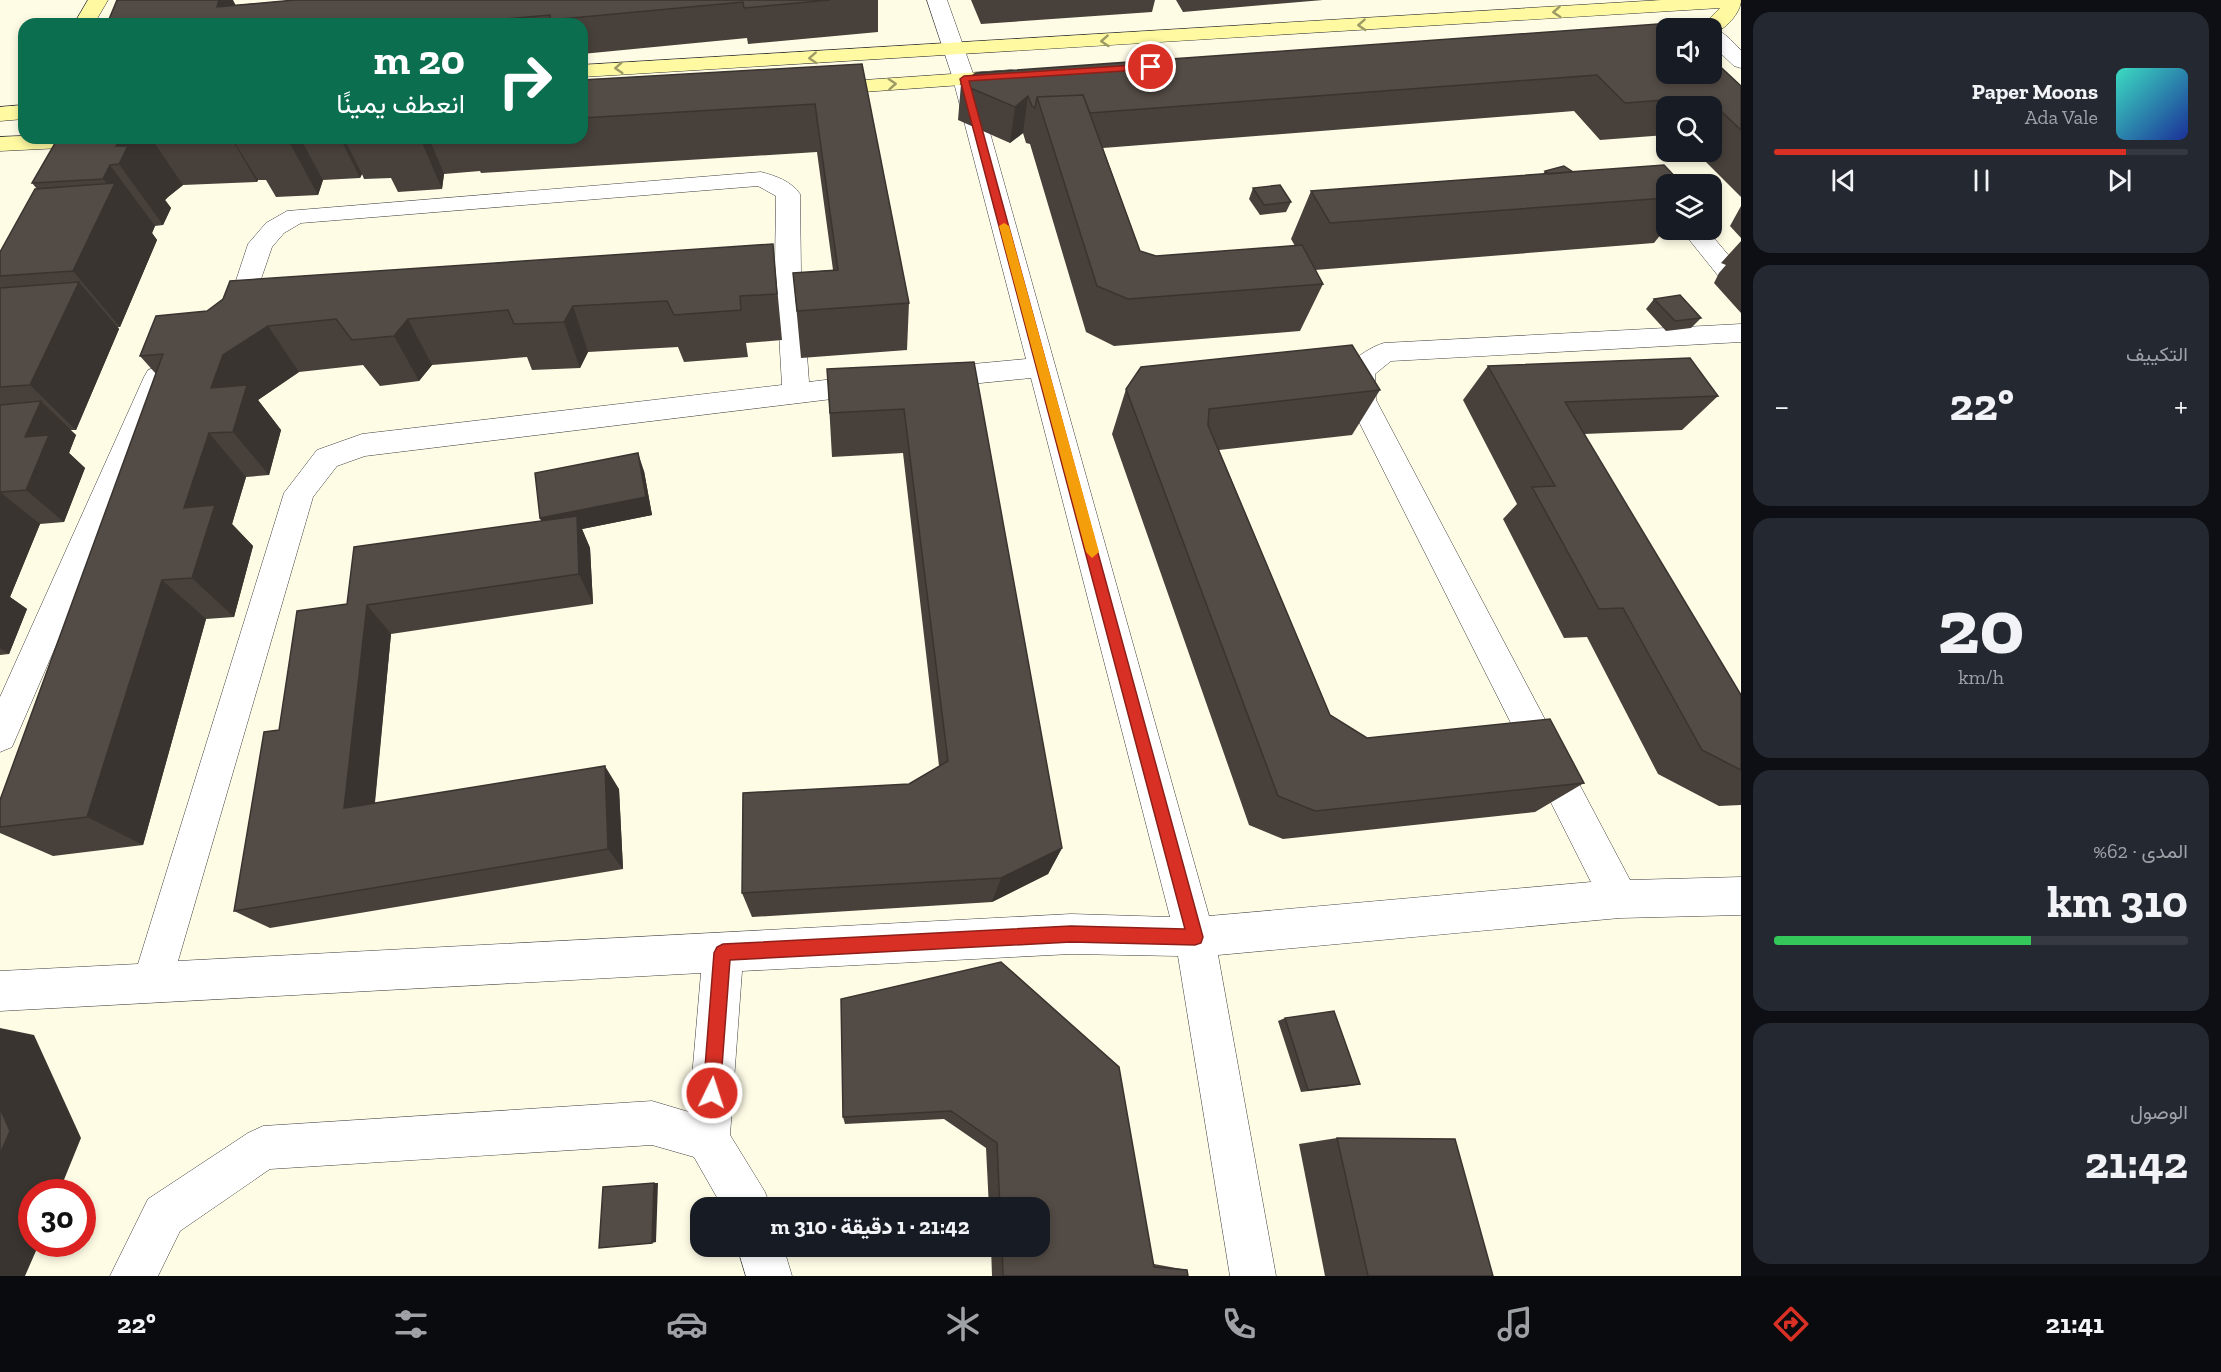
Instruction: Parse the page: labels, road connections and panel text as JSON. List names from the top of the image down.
{
  "page": {
    "turn": ["20 m", "انعطف يمينًا"],
    "song": ["Paper Moons", "Ada Vale"],
    "tile": [
      "التكييف",
      ["20", "km/h"],
      ["المدى · 62%", "310 km"],
      ["الوصول", "21:42"]
    ],
    "heat": ["−", "22°", "+"],
    "limit": "30",
    "trip": "21:42 · 1 دقيقة · 310 m",
    "tabs": ["21:41", "22°"]
  }
}
